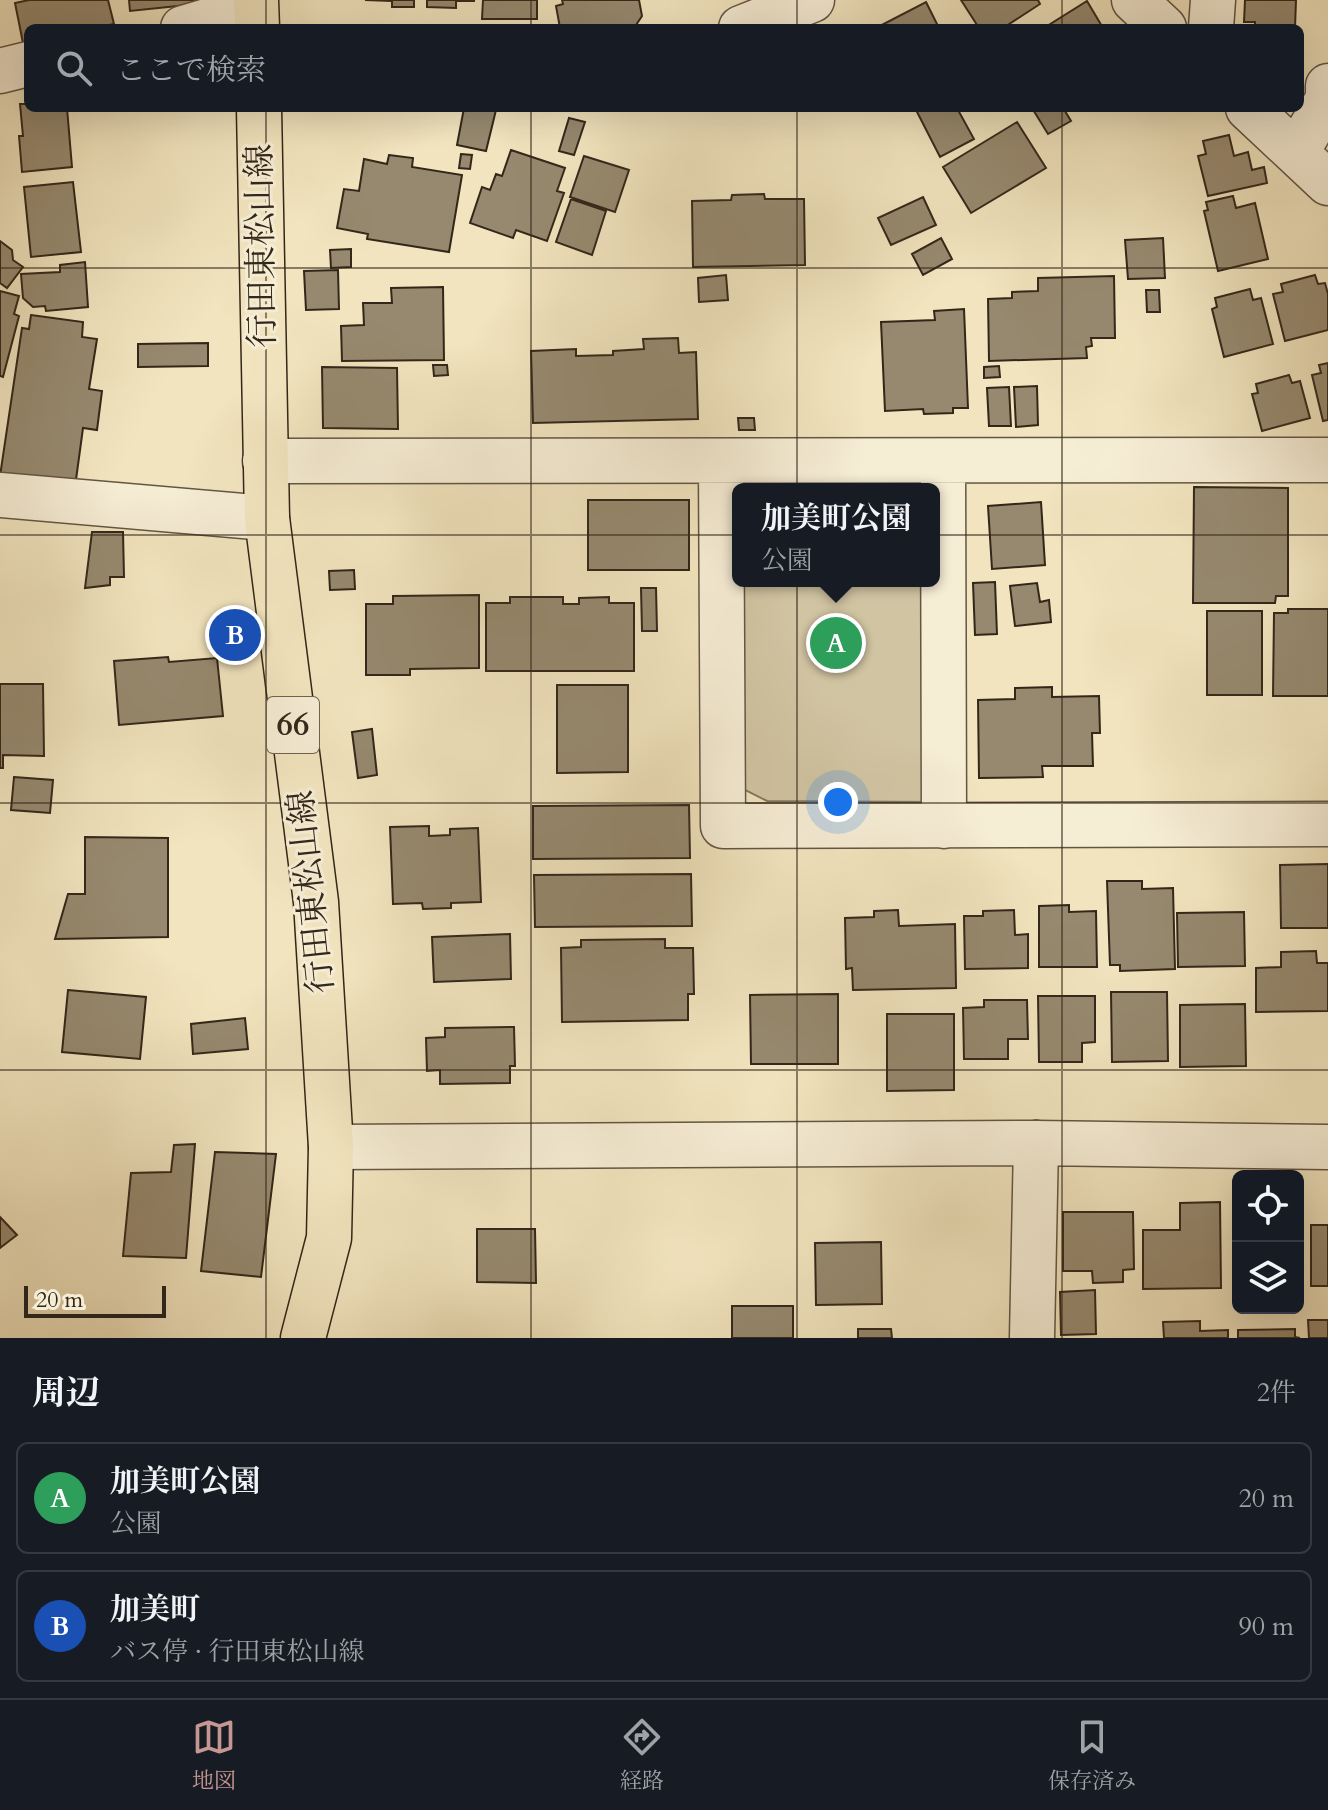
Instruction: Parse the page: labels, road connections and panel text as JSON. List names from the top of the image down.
{
  "streets": {
    "main road": ["行田東松山線", "66"]
  },
  "scale_bar": "20 m",
  "page": {
    "search": "ここで検索",
    "popup": ["加美町公園", "公園"],
    "pins": ["B", "A"],
    "scale": "20 m",
    "heading": ["周辺", "2件"],
    "list": [
      {
        "mark": "A",
        "name": "加美町公園",
        "note": "公園",
        "value": "20 m"
      },
      {
        "mark": "B",
        "name": "加美町",
        "note": "バス停 · 行田東松山線",
        "value": "90 m"
      }
    ],
    "nav": ["地図", "経路", "保存済み"]
  }
}
